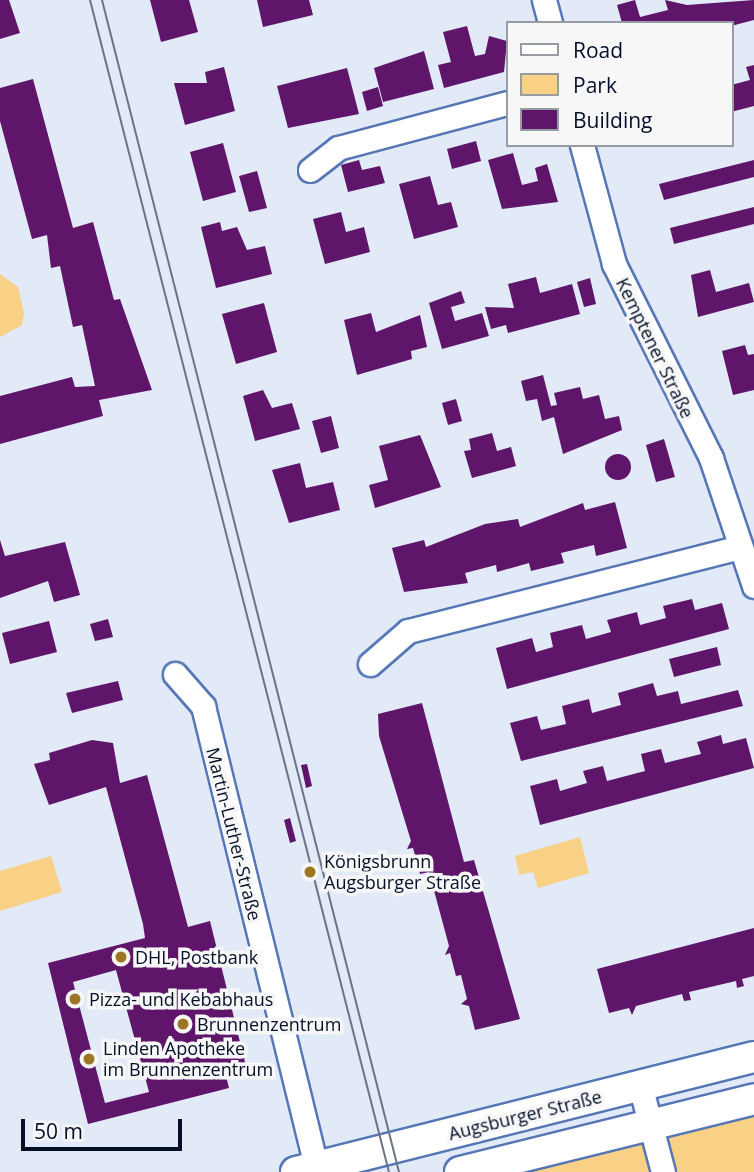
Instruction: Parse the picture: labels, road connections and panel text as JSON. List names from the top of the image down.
{
  "streets": {
    "street": ["Kemptener Straße", "Martin-Luther-Straße", "Augsburger Straße"]
  },
  "crossings": [
    ["Martin-Luther-Straße", "Augsburger Straße"]
  ],
  "places": [
    "Königsbrunn Augsburger Straße",
    "DHL, Postbank",
    "Pizza- und Kebabhaus",
    "Brunnenzentrum",
    "Linden Apotheke im Brunnenzentrum"
  ],
  "legend": ["Road", "Park", "Building"],
  "scale_bar": "50 m"
}
